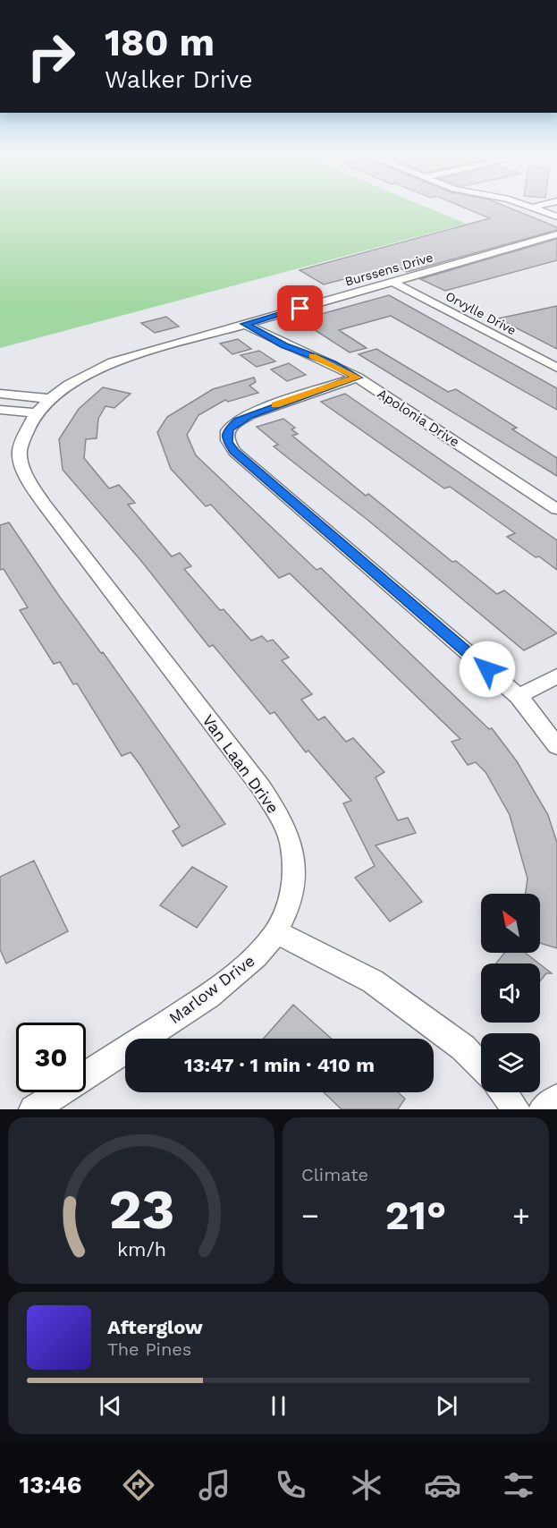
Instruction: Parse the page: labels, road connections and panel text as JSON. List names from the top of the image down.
{
  "streets": {
    "street": [
      "Burssens Drive",
      "Orvylle Drive",
      "Apolonia Drive",
      "Van Laan Drive",
      "Marlow Drive"
    ]
  },
  "crossings": [
    ["Burssens Drive", "Orvylle Drive"],
    ["Burssens Drive", "Apolonia Drive"],
    ["Burssens Drive", "Van Laan Drive"],
    ["Van Laan Drive", "Marlow Drive"]
  ],
  "north": "top left",
  "page": {
    "turn": ["180 m", "Walker Drive"],
    "limit": "30",
    "trip": "13:47 · 1 min · 410 m",
    "tile": "Climate",
    "heat": ["−", "21°", "+"],
    "song": ["Afterglow", "The Pines"],
    "tabs": "13:46",
    "gauge": ["23", "km/h"]
  }
}
